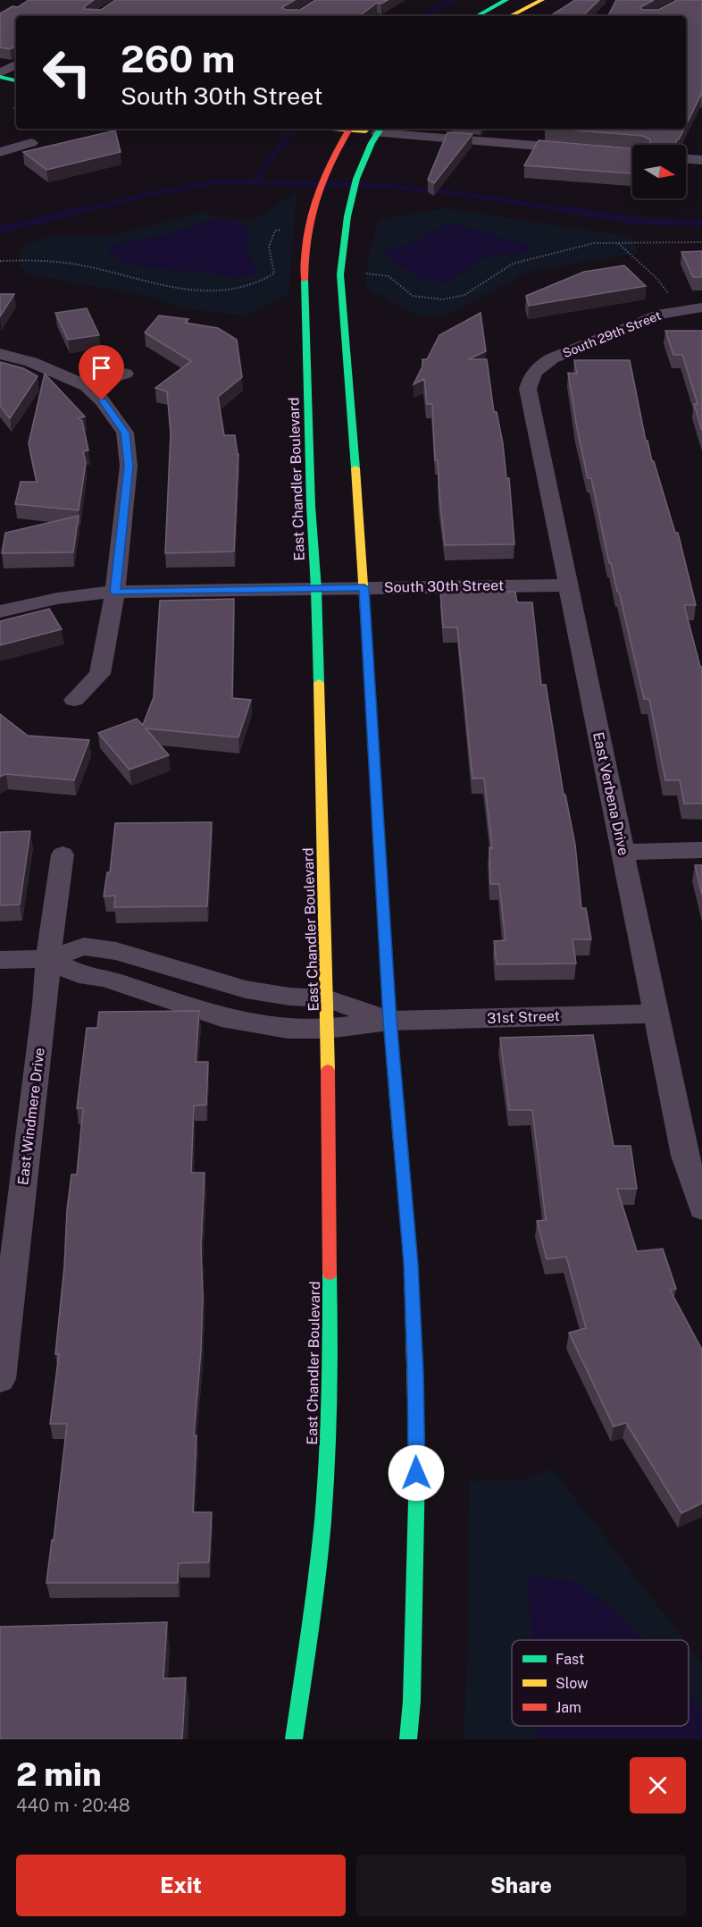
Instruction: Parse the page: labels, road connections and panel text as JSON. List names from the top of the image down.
{
  "streets": {
    "main road": ["East Chandler Boulevard"],
    "street": [
      "South 29th Street",
      "South 30th Street",
      "East Verbena Drive",
      "31st Street",
      "East Windmere Drive"
    ]
  },
  "crossings": [
    ["South 29th Street", "East Verbena Drive"],
    ["East Chandler Boulevard", "South 30th Street"],
    ["East Chandler Boulevard", "31st Street"],
    ["South 30th Street", "East Verbena Drive"],
    ["East Verbena Drive", "31st Street"],
    ["31st Street", "East Windmere Drive"]
  ],
  "legend": ["Fast", "Slow", "Jam"],
  "north": "right",
  "page": {
    "turn": ["260 m", "South 30th Street"],
    "heading": ["2 min", "440 m · 20:48"],
    "buttons": ["Exit", "Share"]
  }
}
